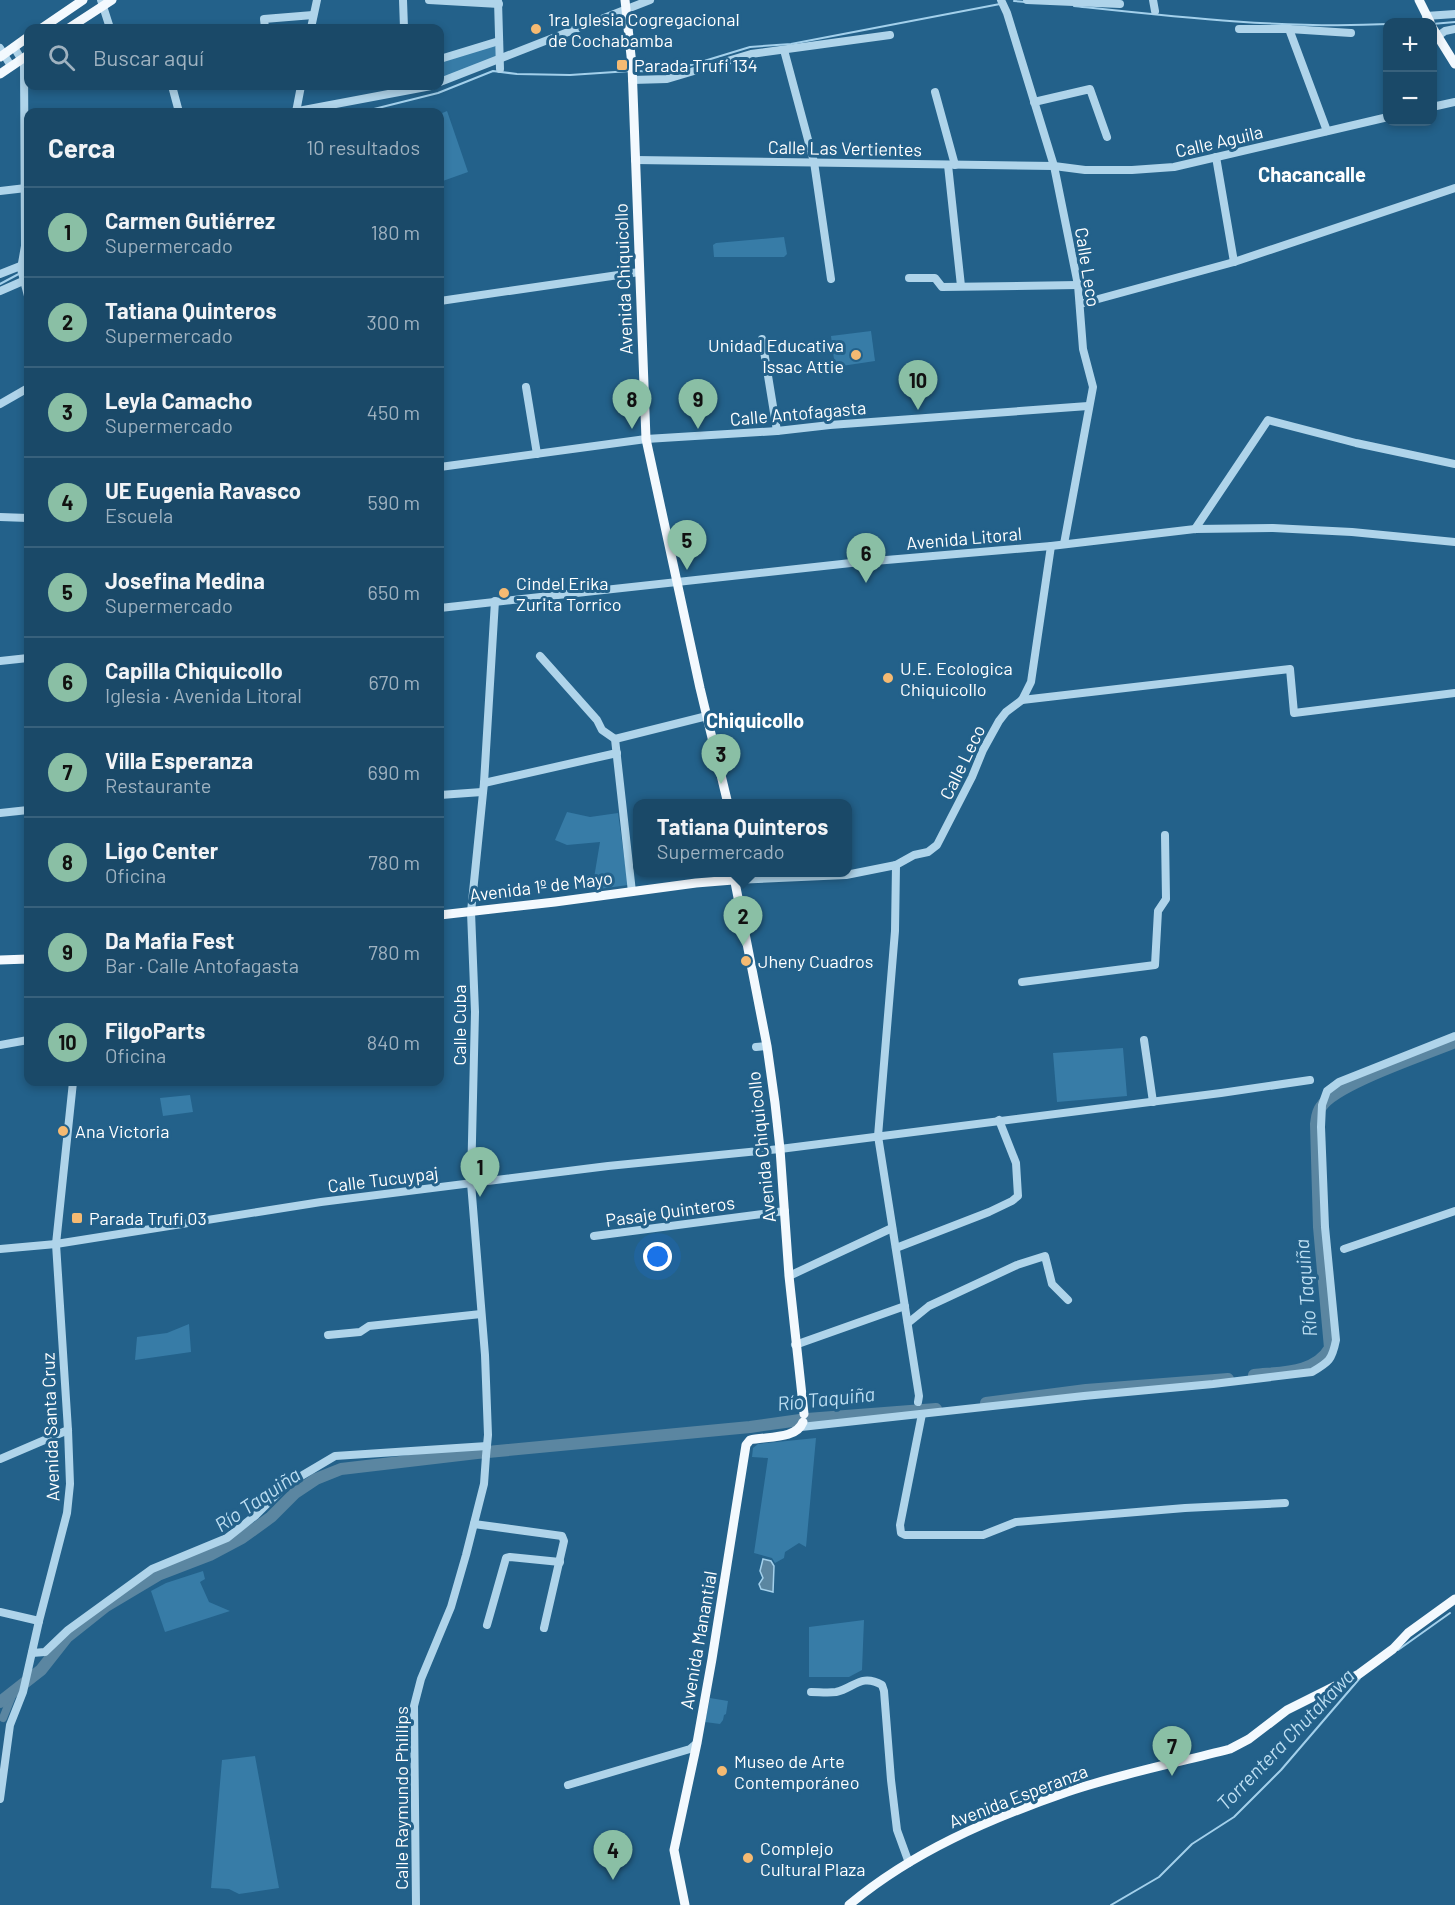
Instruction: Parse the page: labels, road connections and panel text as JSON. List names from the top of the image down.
{
  "streets": {
    "main road": [
      "Avenida Chiquicollo",
      "Avenida 1º de Mayo",
      "Avenida Manantial",
      "Avenida Esperanza"
    ],
    "street": [
      "Calle Aguila",
      "Calle Las Vertientes",
      "Calle Leco",
      "Calle Antofagasta",
      "Avenida Litoral",
      "Calle Cuba",
      "Calle Tucuypaj",
      "Pasaje Quinteros",
      "Avenida Santa Cruz",
      "Calle Raymundo Phillips"
    ]
  },
  "crossings": [
    ["Calle Aguila", "Calle Las Vertientes"],
    ["Calle Aguila", "Calle Leco"],
    ["Calle Las Vertientes", "Calle Leco"],
    ["Calle Las Vertientes", "Avenida Chiquicollo"],
    ["Calle Leco", "Calle Antofagasta"],
    ["Calle Leco", "Avenida Litoral"],
    ["Calle Leco", "Avenida 1º de Mayo"],
    ["Avenida Chiquicollo", "Calle Antofagasta"],
    ["Avenida Chiquicollo", "Avenida Litoral"],
    ["Avenida Chiquicollo", "Calle Tucuypaj"],
    ["Avenida Chiquicollo", "Pasaje Quinteros"],
    ["Avenida Chiquicollo", "Avenida Manantial"],
    ["Avenida Litoral", "Calle Cuba"],
    ["Avenida 1º de Mayo", "Calle Cuba"],
    ["Calle Cuba", "Calle Tucuypaj"],
    ["Calle Cuba", "Calle Raymundo Phillips"],
    ["Calle Tucuypaj", "Avenida Santa Cruz"]
  ],
  "districts": ["Chacancalle", "Chiquicollo"],
  "water": ["Río Taquiña", "Torrentera Chutakawa"],
  "places": {
    "other": [
      "1ra Iglesia Cogregacional de Cochabamba",
      "Unidad Educativa Issac Attie",
      "Cindel Erika Zurita Torrico",
      "U.E. Ecologica Chiquicollo",
      "Jheny Cuadros",
      "Ana Victoria",
      "Museo de Arte Contemporáneo",
      "Complejo Cultural Plaza"
    ],
    "transit": ["Parada Trufi 134", "Parada Trufi 03"]
  },
  "page": {
    "map_buttons": ["+", "−"],
    "search": "Buscar aquí",
    "heading": ["Cerca", "10 resultados"],
    "list": [
      {
        "mark": "1",
        "name": "Carmen Gutiérrez",
        "note": "Supermercado",
        "value": "180 m"
      },
      {
        "mark": "2",
        "name": "Tatiana Quinteros",
        "note": "Supermercado",
        "value": "300 m"
      },
      {
        "mark": "3",
        "name": "Leyla Camacho",
        "note": "Supermercado",
        "value": "450 m"
      },
      {
        "mark": "4",
        "name": "UE Eugenia Ravasco",
        "note": "Escuela",
        "value": "590 m"
      },
      {
        "mark": "5",
        "name": "Josefina Medina",
        "note": "Supermercado",
        "value": "650 m"
      },
      {
        "mark": "6",
        "name": "Capilla Chiquicollo",
        "note": "Iglesia · Avenida Litoral",
        "value": "670 m"
      },
      {
        "mark": "7",
        "name": "Villa Esperanza",
        "note": "Restaurante",
        "value": "690 m"
      },
      {
        "mark": "8",
        "name": "Ligo Center",
        "note": "Oficina",
        "value": "780 m"
      },
      {
        "mark": "9",
        "name": "Da Mafia Fest",
        "note": "Bar · Calle Antofagasta",
        "value": "780 m"
      },
      {
        "mark": "10",
        "name": "FilgoParts",
        "note": "Oficina",
        "value": "840 m"
      }
    ],
    "pins": [
      "10",
      "8",
      "9",
      "5",
      "6",
      "3",
      "2",
      "1",
      "7",
      "4"
    ],
    "popup": ["Tatiana Quinteros", "Supermercado"]
  }
}
